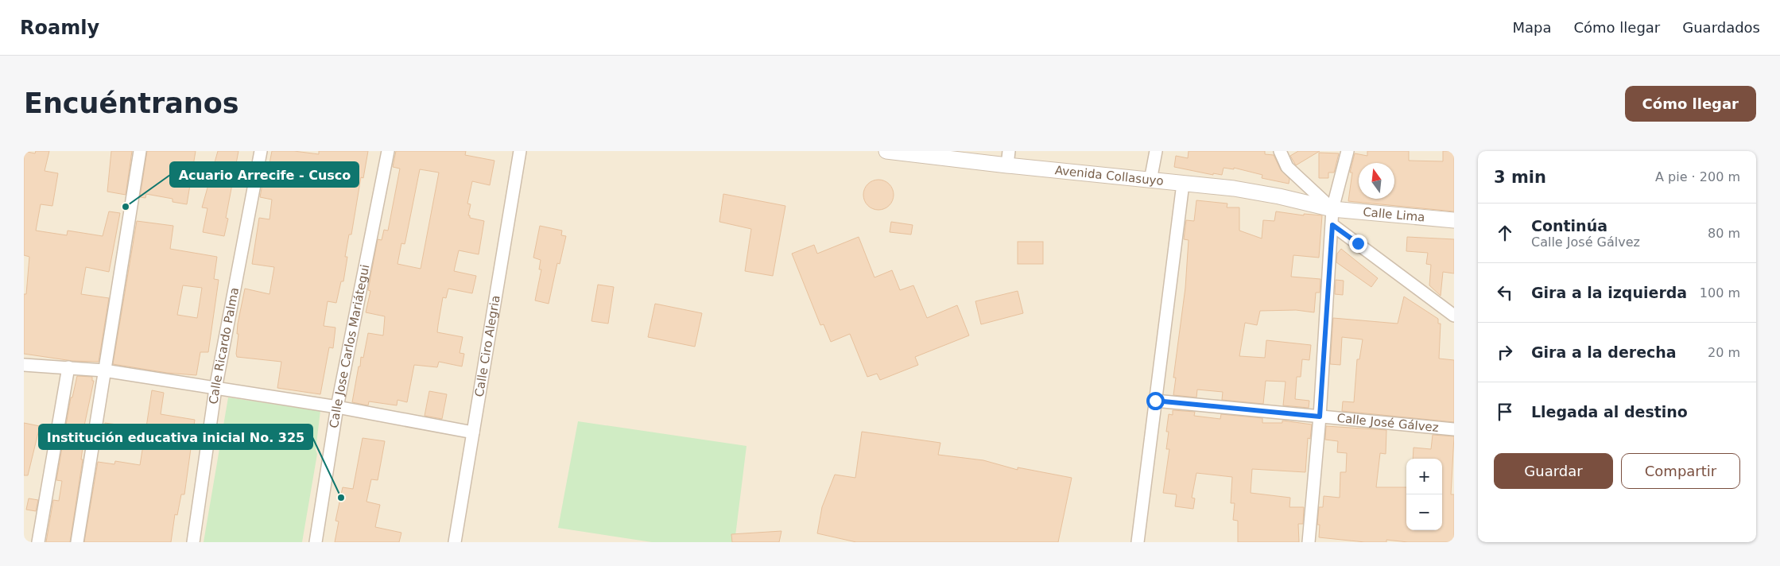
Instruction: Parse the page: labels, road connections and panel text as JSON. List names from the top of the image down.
{
  "streets": {
    "street": [
      "Avenida Collasuyo",
      "Calle Lima",
      "Calle Ricardo Palma",
      "Calle Jose Carlos Mariátegui",
      "Calle Ciro Alegria",
      "Calle José Gálvez"
    ]
  },
  "crossings": [
    ["Avenida Collasuyo", "Calle Lima"]
  ],
  "places": ["Acuario Arrecife - Cusco", "Institución educativa inicial No. 325"],
  "north": "top",
  "page": {
    "header": "Roamly",
    "nav": ["Mapa", "Cómo llegar", "Guardados"],
    "buttons": [
      "Cómo llegar",
      ["Guardar", "Compartir"]
    ],
    "title": "Encuéntranos",
    "heading": ["3 min", "A pie · 200 m"],
    "list": [
      ["Continúa", "Calle José Gálvez", "80 m"],
      ["Gira a la izquierda", "100 m"],
      ["Gira a la derecha", "20 m"],
      "Llegada al destino"
    ],
    "map_buttons": ["+", "−"]
  }
}
